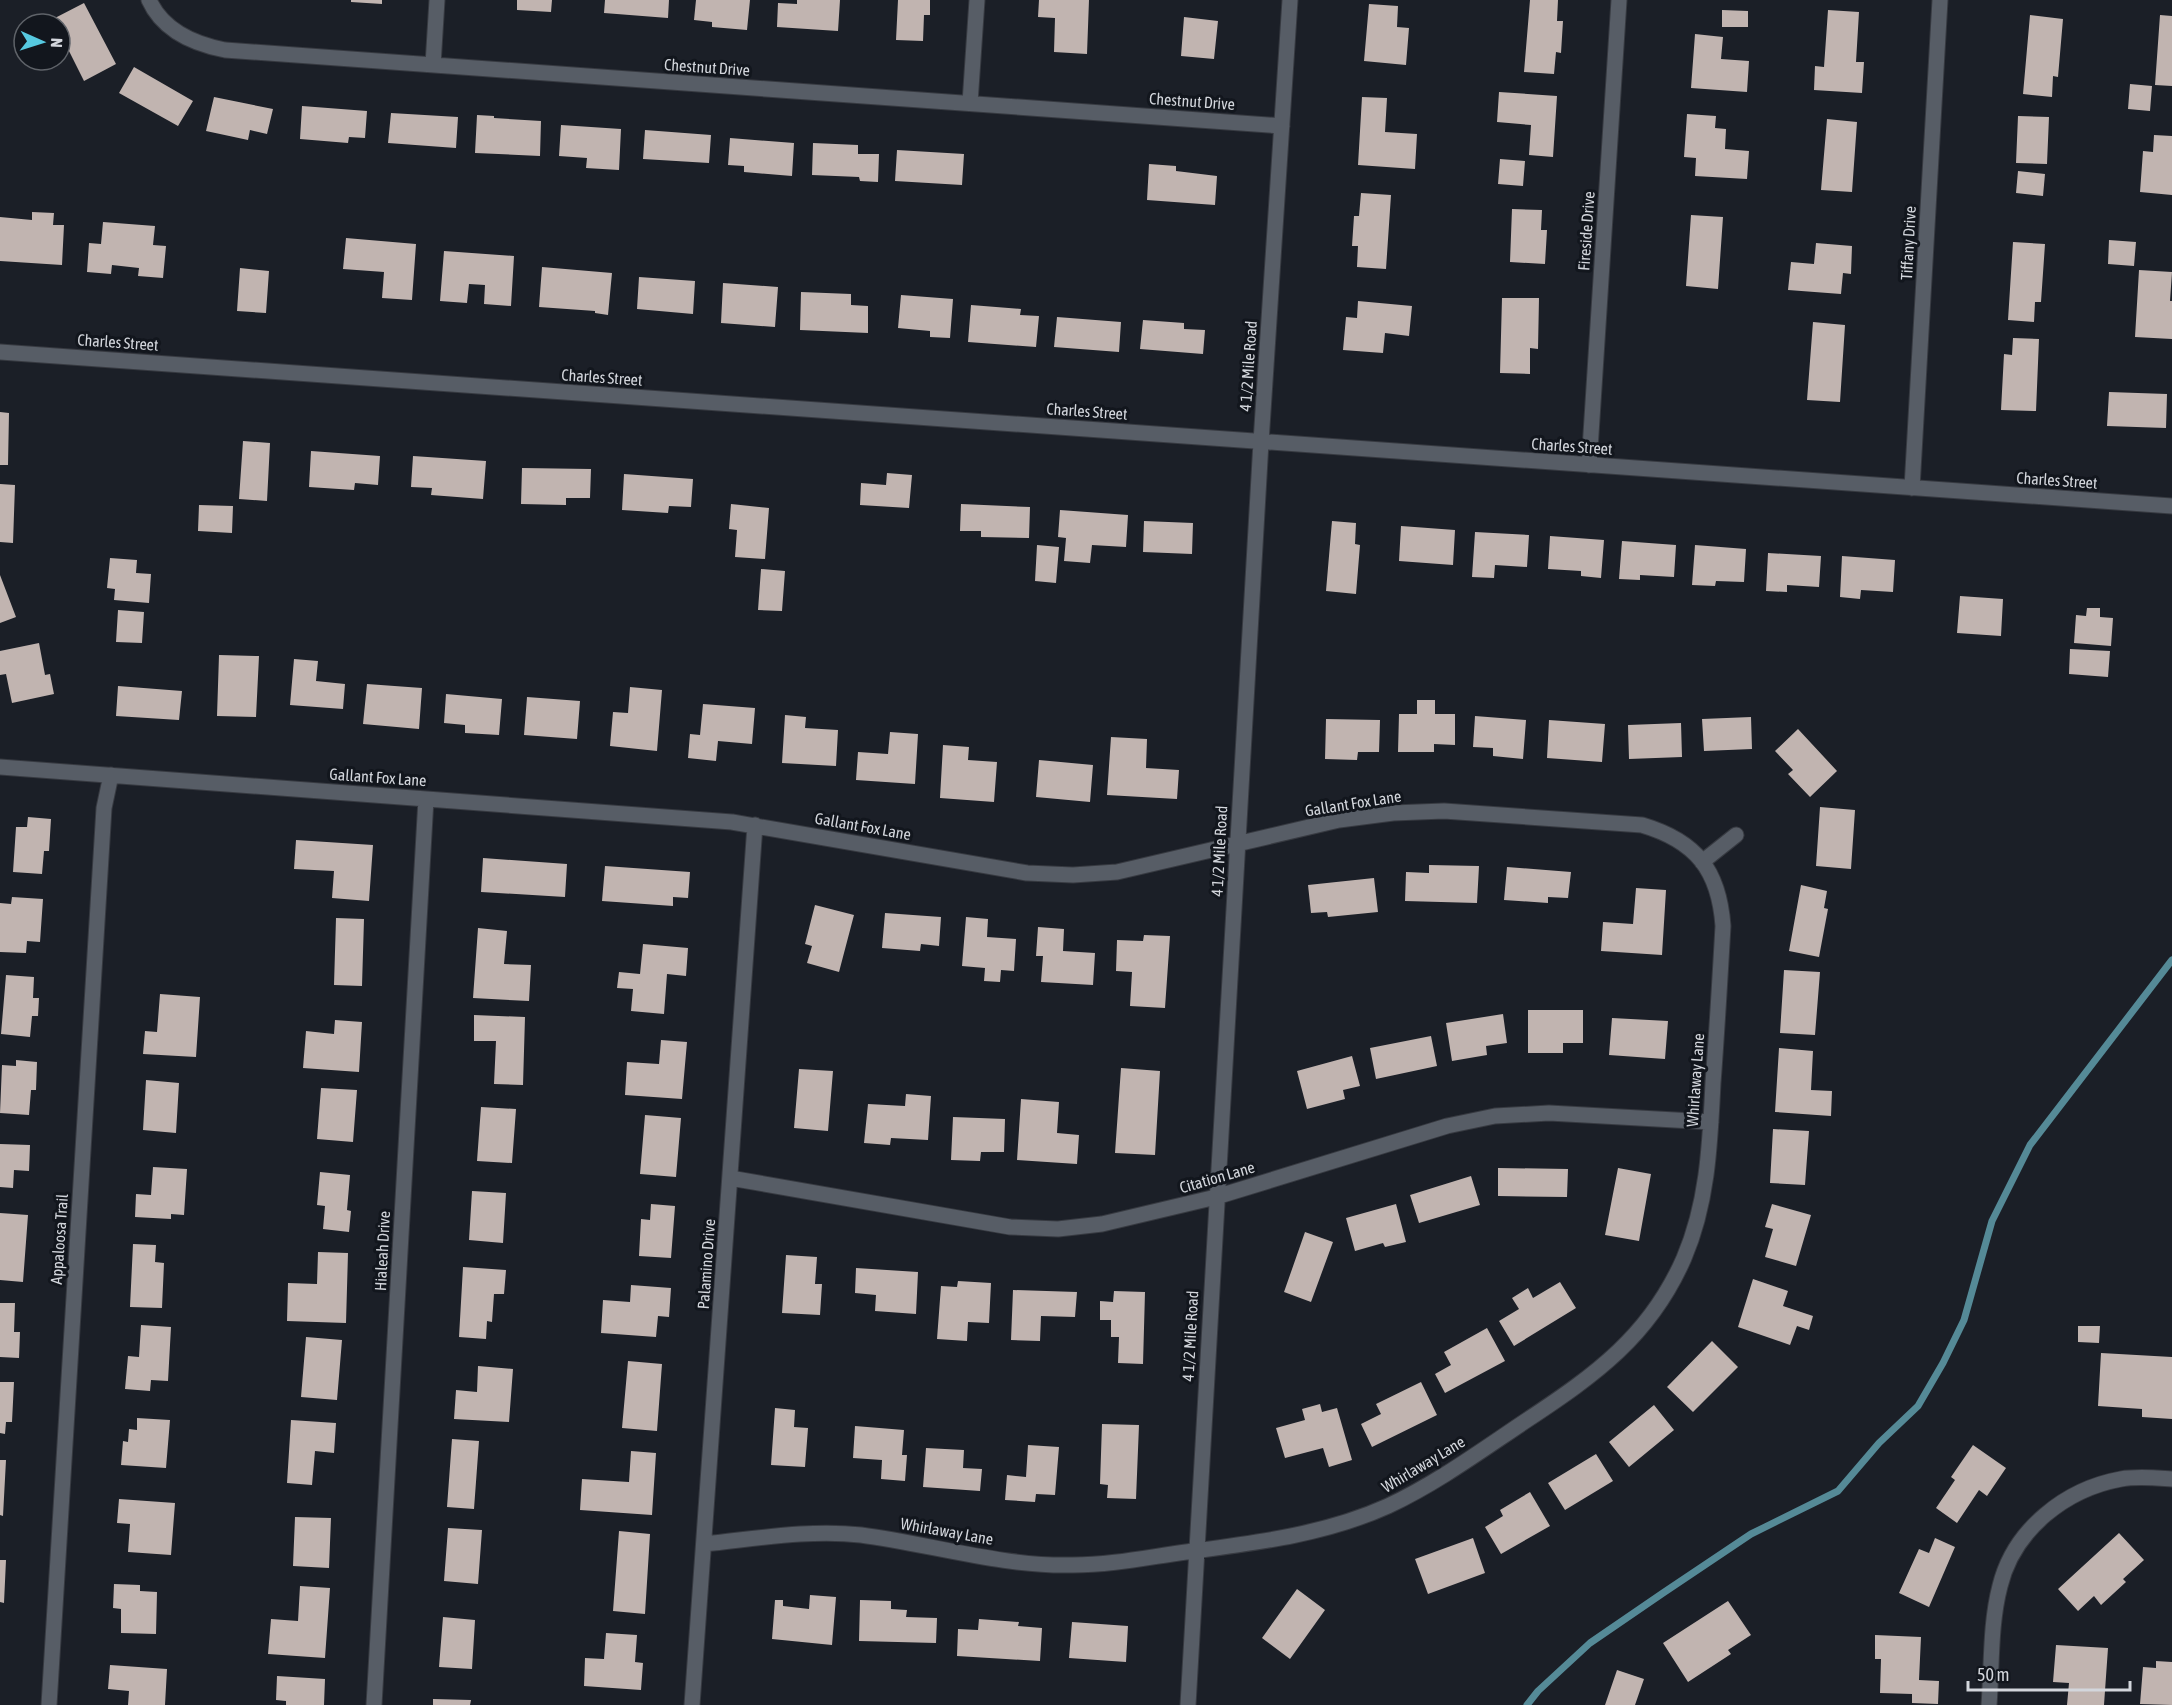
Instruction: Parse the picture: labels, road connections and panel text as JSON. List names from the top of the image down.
{
  "streets": {
    "street": [
      "Chestnut Drive",
      "Fireside Drive",
      "Tiffany Drive",
      "Charles Street",
      "4 1/2 Mile Road",
      "Gallant Fox Lane",
      "Whirlaway Lane",
      "Citation Lane",
      "Appaloosa Trail",
      "Hialeah Drive",
      "Palamino Drive"
    ]
  },
  "crossings": [
    ["Chestnut Drive", "4 1/2 Mile Road"],
    ["Fireside Drive", "Charles Street"],
    ["Tiffany Drive", "Charles Street"],
    ["Charles Street", "4 1/2 Mile Road"],
    ["4 1/2 Mile Road", "Gallant Fox Lane"],
    ["4 1/2 Mile Road", "Whirlaway Lane"],
    ["4 1/2 Mile Road", "Citation Lane"],
    ["Gallant Fox Lane", "Whirlaway Lane"],
    ["Gallant Fox Lane", "Appaloosa Trail"],
    ["Gallant Fox Lane", "Hialeah Drive"],
    ["Gallant Fox Lane", "Palamino Drive"],
    ["Whirlaway Lane", "Citation Lane"],
    ["Whirlaway Lane", "Palamino Drive"],
    ["Citation Lane", "Palamino Drive"]
  ],
  "scale_bar": "50 m",
  "north": "right"
}
